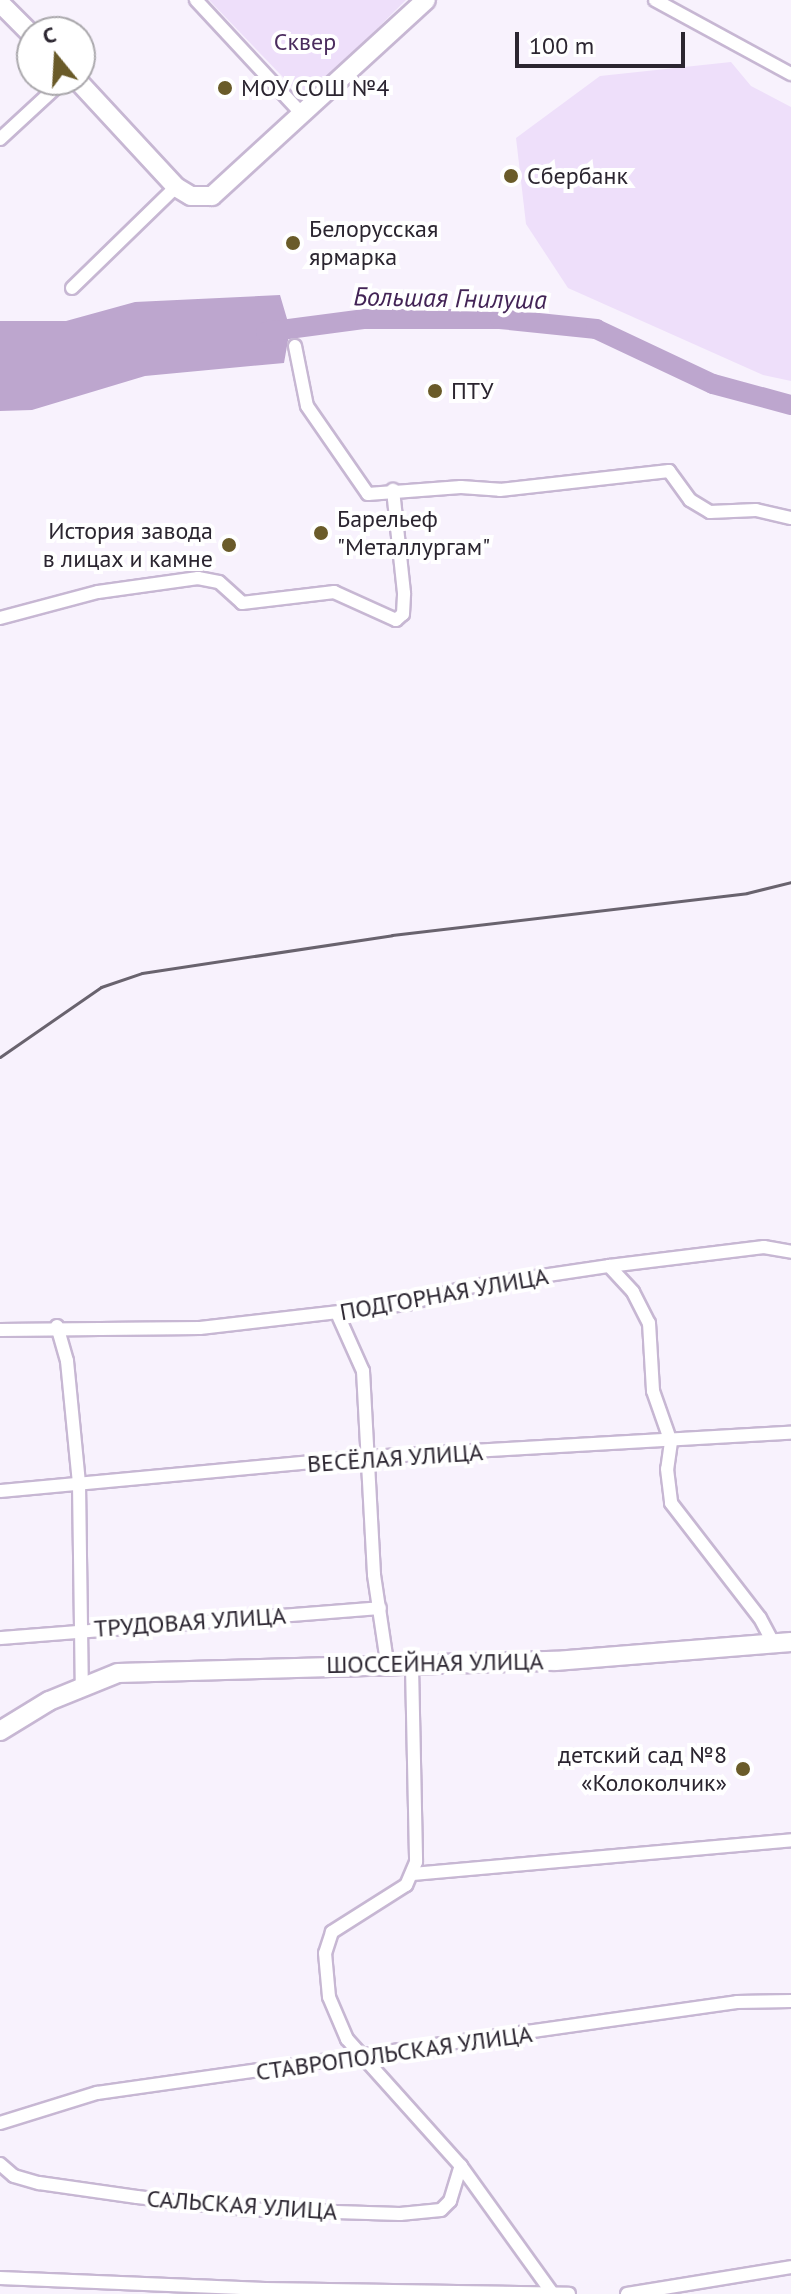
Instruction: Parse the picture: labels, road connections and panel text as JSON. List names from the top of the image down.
{
  "streets": {
    "main road": ["ШОССЕЙНАЯ УЛИЦА"],
    "street": [
      "ПОДГОРНАЯ УЛИЦА",
      "ВЕСЁЛАЯ УЛИЦА",
      "ТРУДОВАЯ УЛИЦА",
      "СТАВРОПОЛЬСКАЯ УЛИЦА",
      "САЛЬСКАЯ УЛИЦА"
    ]
  },
  "water": ["Большая Гнилуша"],
  "parks": ["Сквер"],
  "places": [
    "МОУ СОШ №4",
    "Сбербанк",
    "Белорусская ярмарка",
    "ПТУ",
    "Барельеф \"Металлургам\"",
    "История завода в лицах и камне",
    "детский сад №8 «Колоколчик»"
  ],
  "scale_bar": "100 m",
  "north": "top"
}
